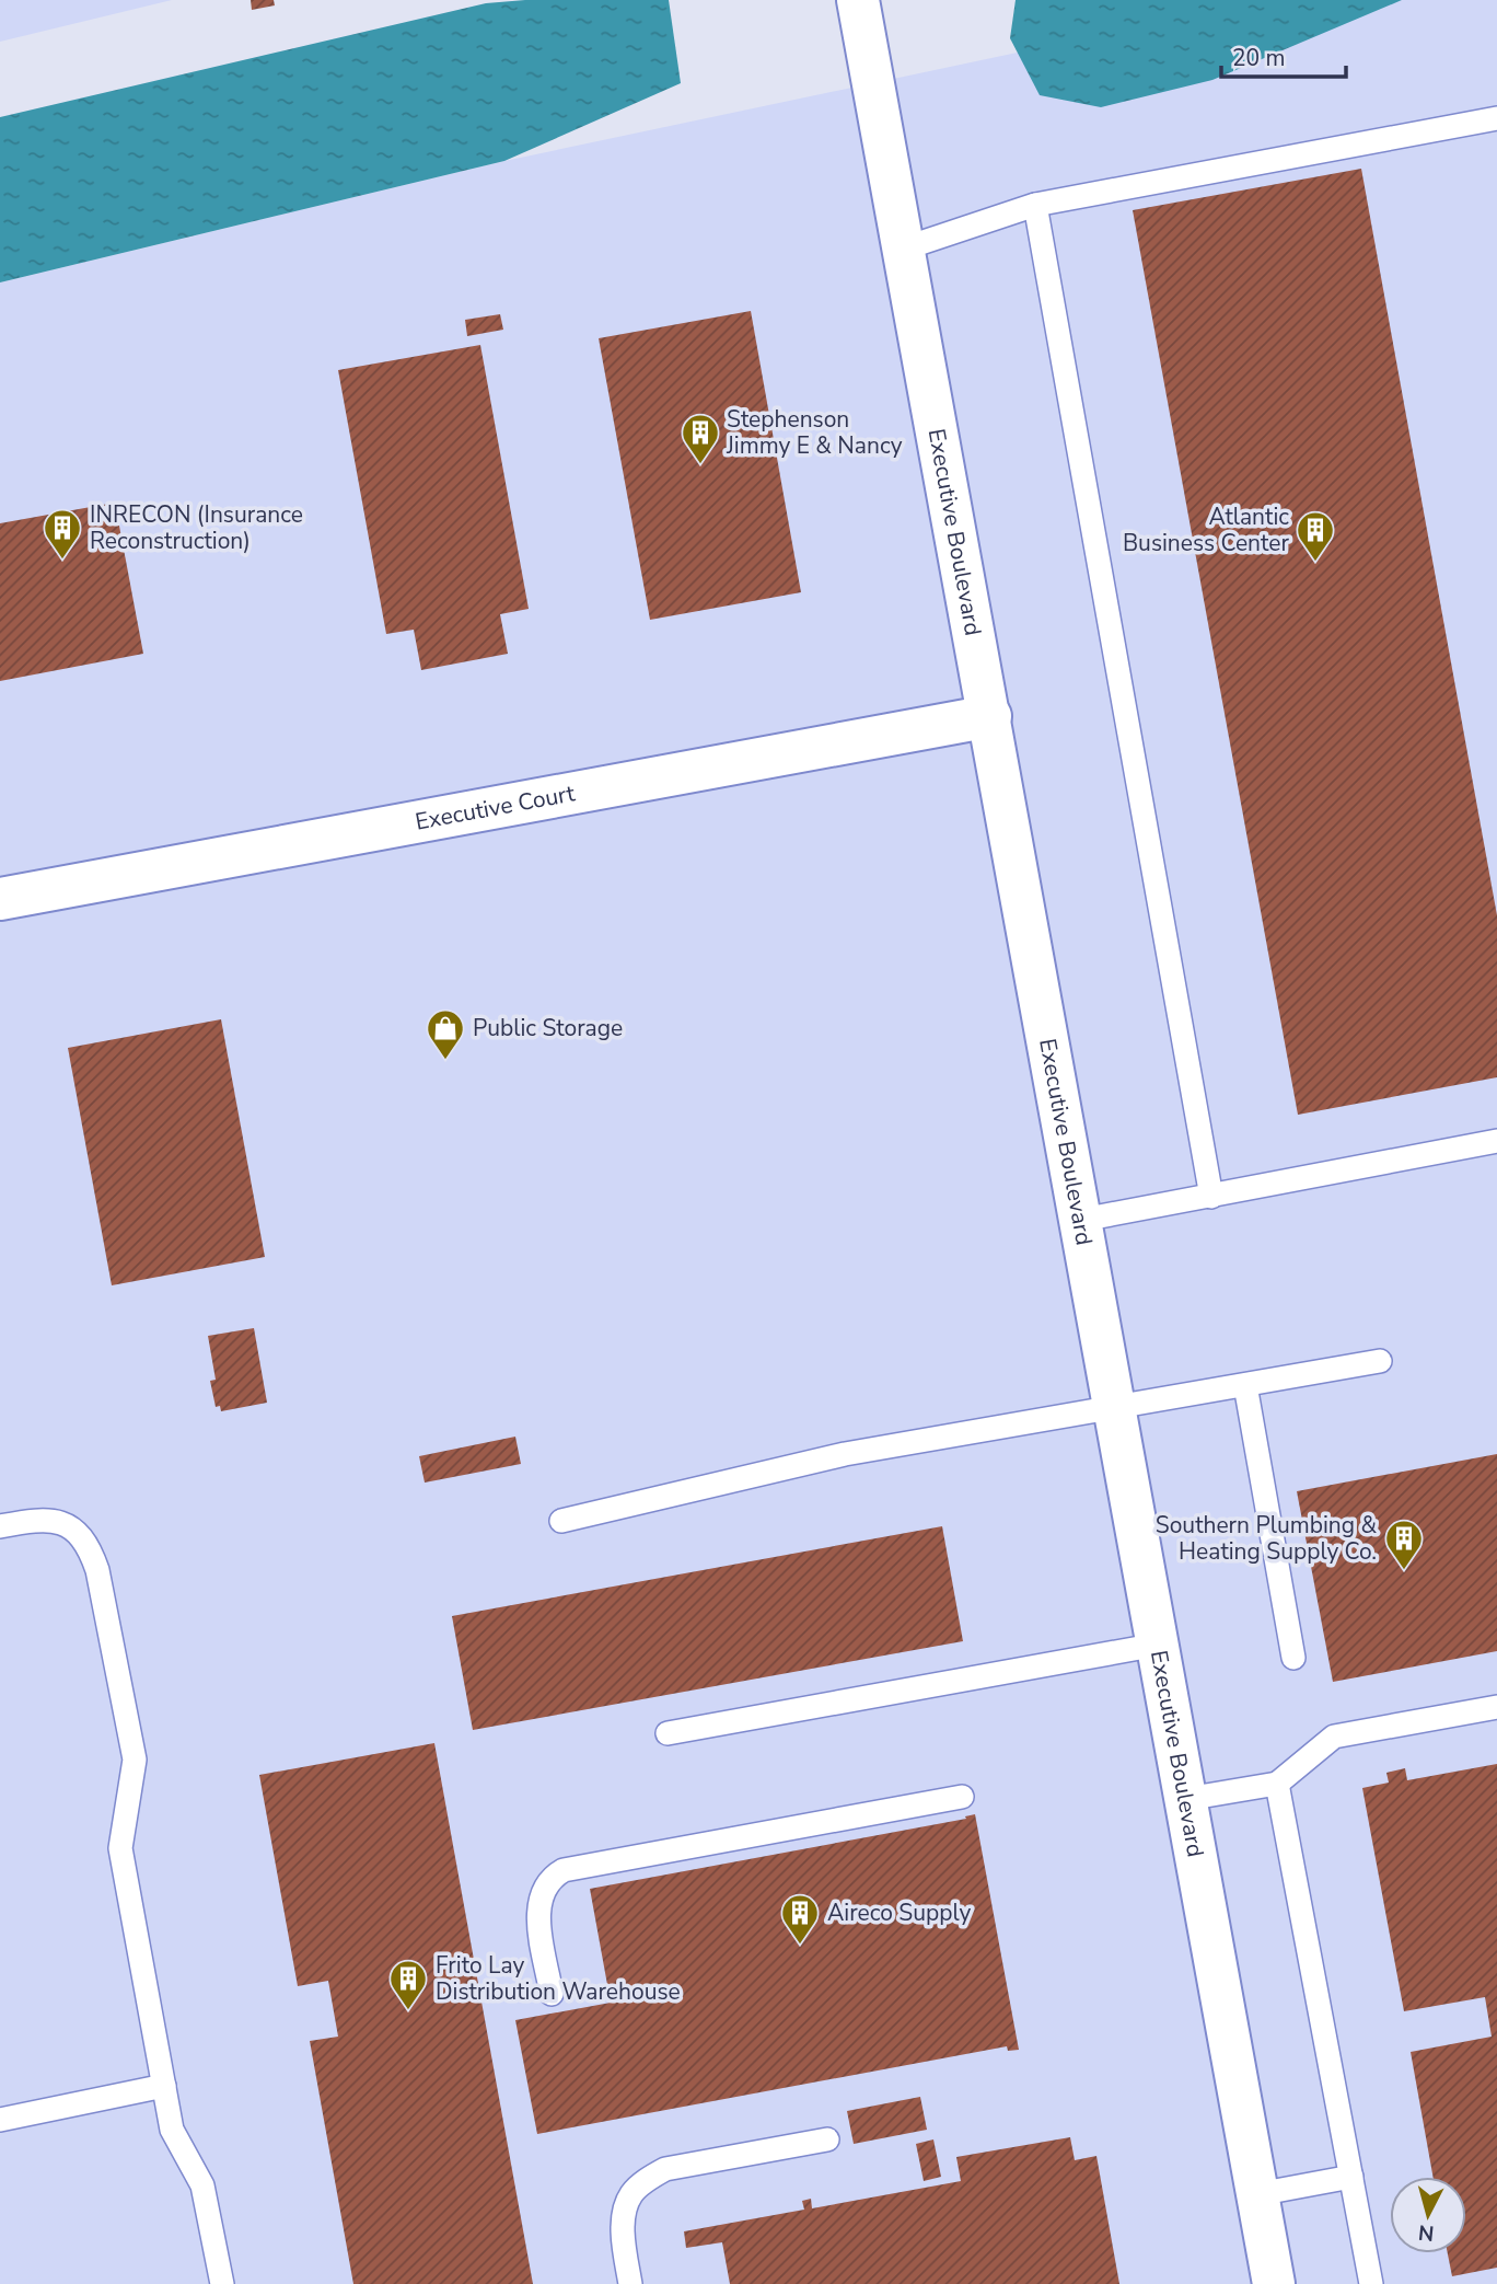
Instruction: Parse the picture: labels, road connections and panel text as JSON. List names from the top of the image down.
{
  "streets": {
    "street": ["Executive Boulevard", "Executive Court"]
  },
  "crossings": [
    ["Executive Boulevard", "Executive Court"]
  ],
  "places": {
    "building": [
      "Stephenson Jimmy E & Nancy",
      "INRECON (Insurance Reconstruction)",
      "Atlantic Business Center",
      "Southern Plumbing & Heating Supply Co.",
      "Aireco Supply",
      "Frito Lay Distribution Warehouse"
    ],
    "shop": ["Public Storage"]
  },
  "scale_bar": "20 m",
  "north": "bottom"
}
